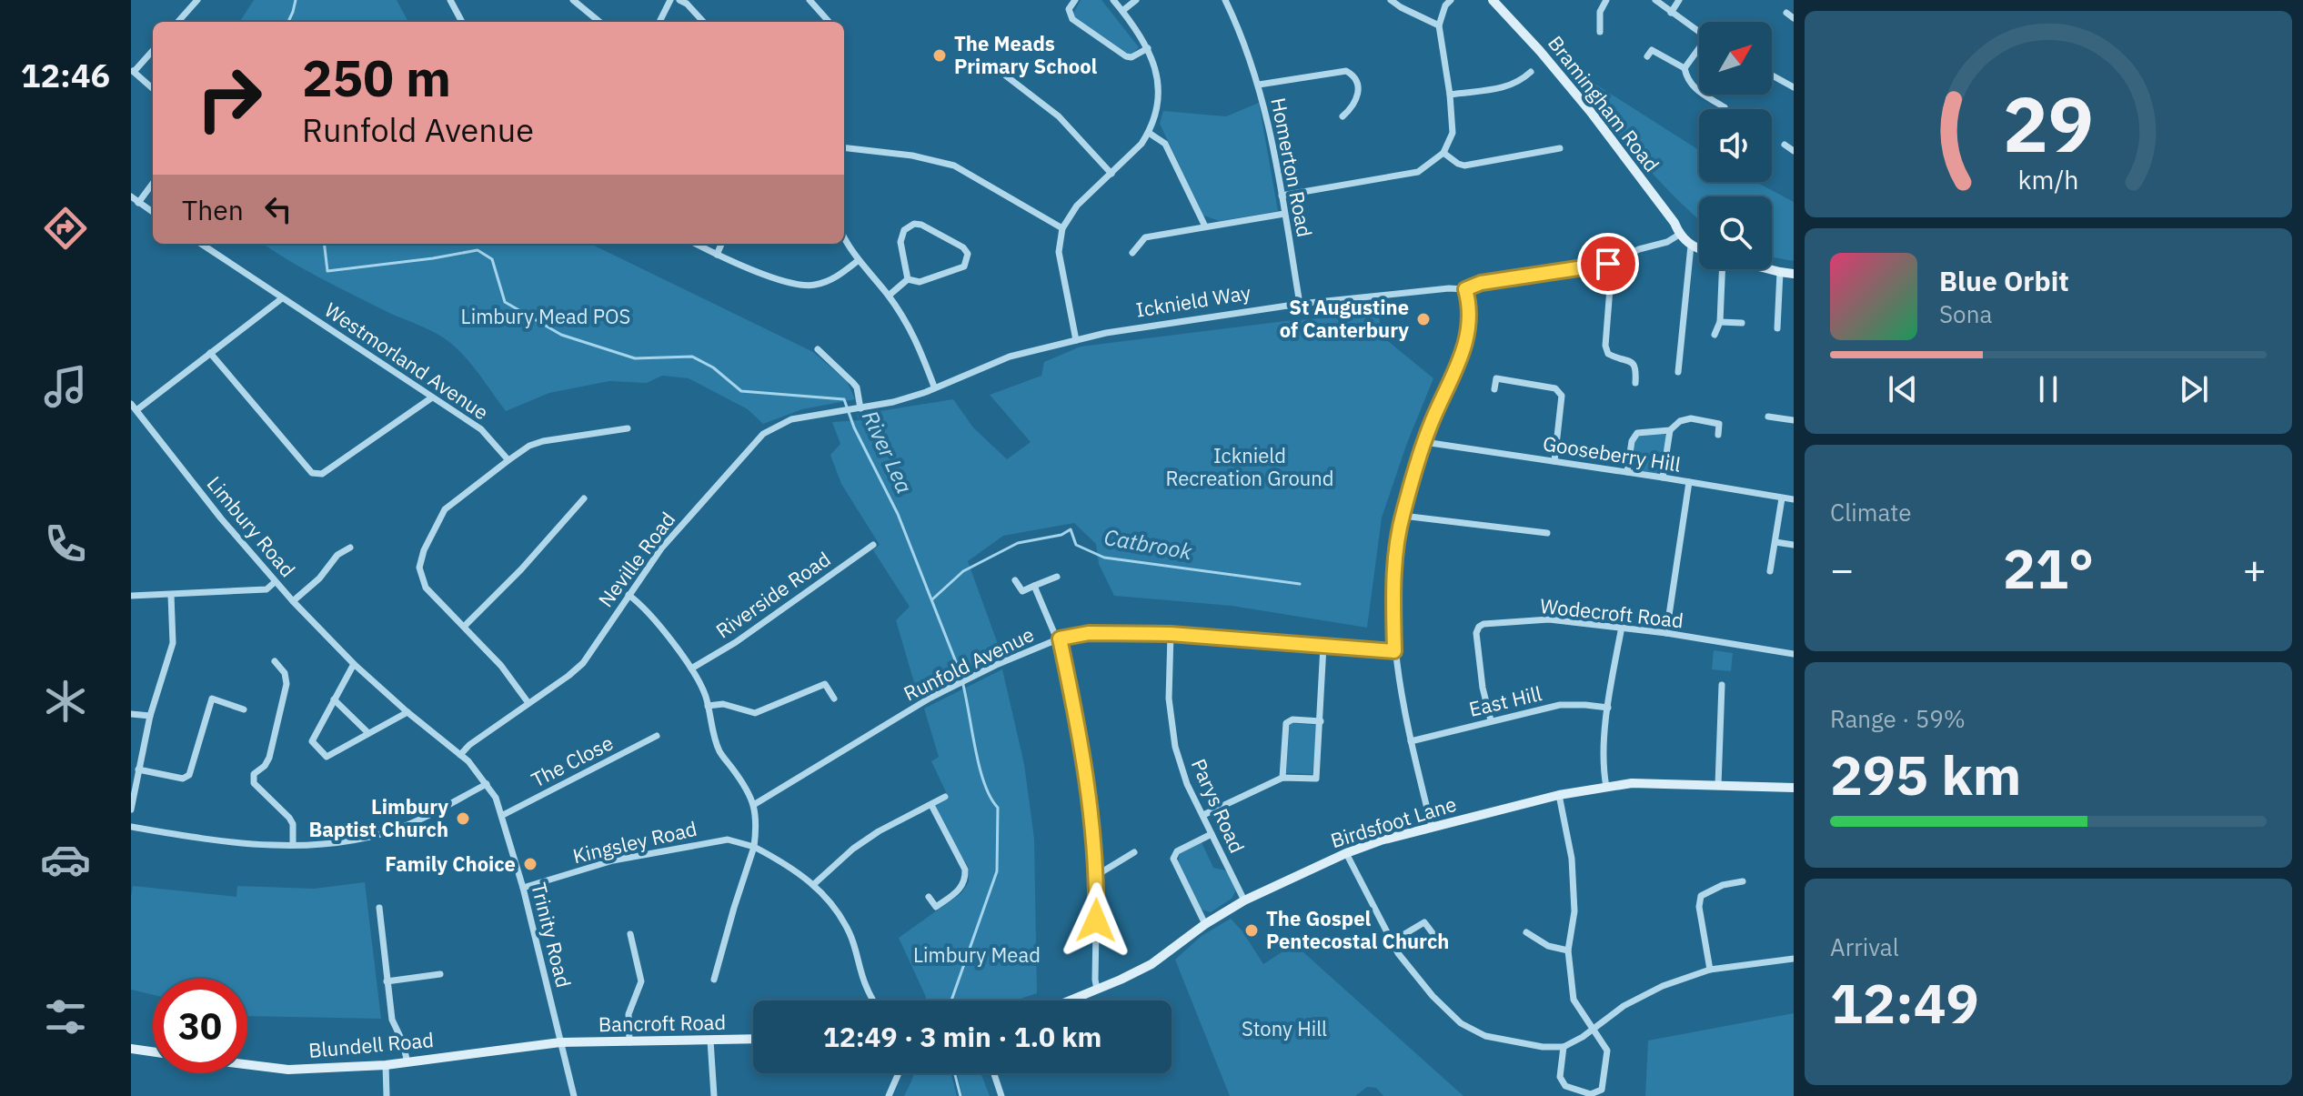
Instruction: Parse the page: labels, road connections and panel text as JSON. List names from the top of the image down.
{
  "streets": {
    "street": [
      "Bramingham Road",
      "Homerton Road",
      "Icknield Way",
      "Westmorland Avenue",
      "Gooseberry Hill",
      "Limbury Road",
      "Neville Road",
      "Riverside Road",
      "Wodecroft Road",
      "Runfold Avenue",
      "East Hill",
      "The Close",
      "Parys Road",
      "Birdsfoot Lane",
      "Kingsley Road",
      "Trinity Road",
      "Bancroft Road",
      "Blundell Road"
    ]
  },
  "crossings": [
    ["Bramingham Road", "Icknield Way"],
    ["Homerton Road", "Icknield Way"],
    ["Icknield Way", "Neville Road"],
    ["Limbury Road", "Neville Road"],
    ["Limbury Road", "Trinity Road"],
    ["Wodecroft Road", "East Hill"],
    ["Runfold Avenue", "Parys Road"],
    ["The Close", "Trinity Road"],
    ["Parys Road", "Birdsfoot Lane"],
    ["Kingsley Road", "Trinity Road"],
    ["Trinity Road", "Bancroft Road"],
    ["Trinity Road", "Blundell Road"],
    ["Bancroft Road", "Blundell Road"]
  ],
  "water": ["River Lea", "Catbrook"],
  "parks": [
    "Limbury Mead POS",
    "Icknield Recreation Ground",
    "Limbury Mead",
    "Stony Hill"
  ],
  "places": [
    "The Meads Primary School",
    "St Augustine of Canterbury",
    "Limbury Baptist Church",
    "Family Choice",
    "The Gospel Pentecostal Church"
  ],
  "north": "top right",
  "page": {
    "tabs": "12:46",
    "turn": ["250 m", "Runfold Avenue"],
    "then": "Then",
    "song": ["Blue Orbit", "Sona"],
    "tile": [
      "Climate",
      ["Range · 59%", "295 km"],
      ["Arrival", "12:49"]
    ],
    "heat": ["−", "21°", "+"],
    "limit": "30",
    "trip": "12:49 · 3 min · 1.0 km",
    "gauge": ["29", "km/h"]
  }
}
